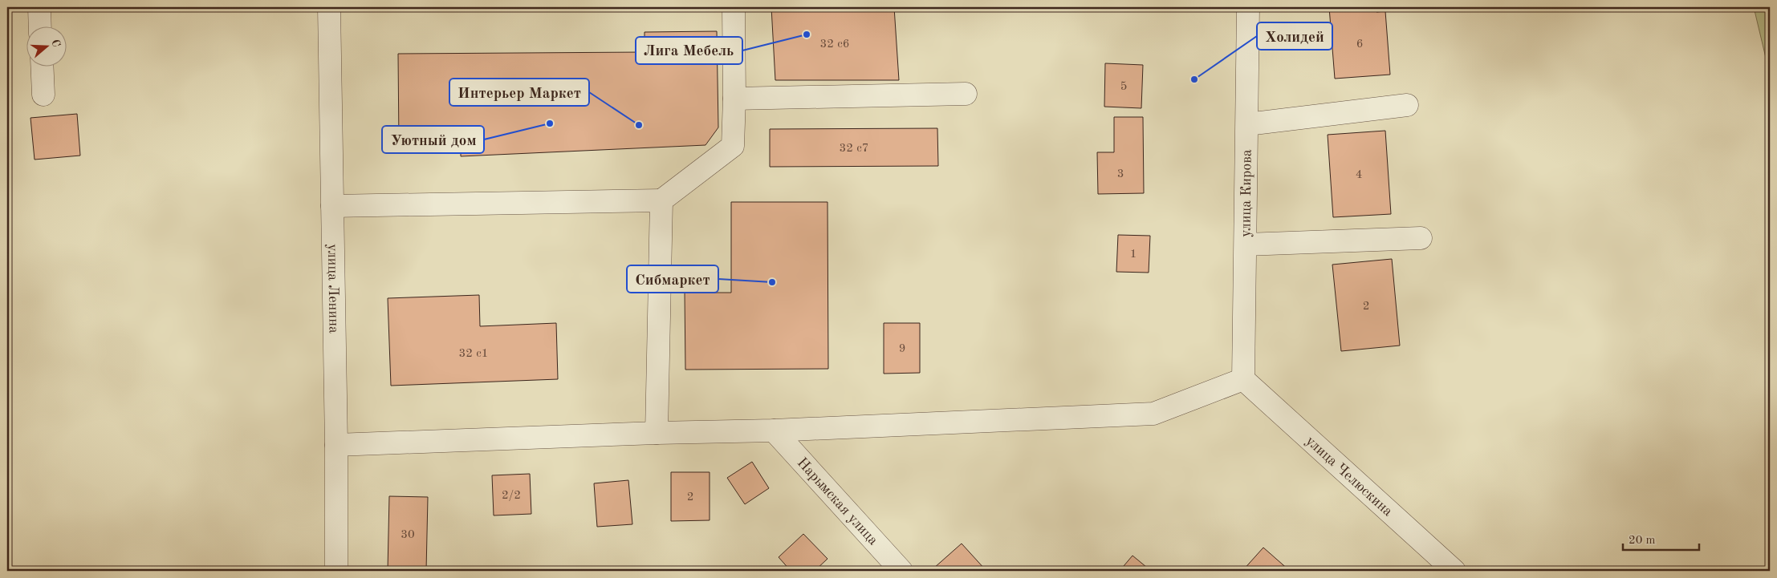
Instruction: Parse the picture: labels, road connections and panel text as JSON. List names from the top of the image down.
{
  "streets": {
    "street": [
      "улица Кирова",
      "улица Ленина",
      "улица Челюскина",
      "Нарымская улица"
    ]
  },
  "crossings": [
    ["улица Кирова", "улица Челюскина"]
  ],
  "places": [
    "Лига Мебель",
    "Холидей",
    "Уютный дом",
    "Интерьер Маркет",
    "Сибмаркет"
  ],
  "house_numbers": [
    "32 с6",
    "6",
    "5",
    "32 с7",
    "3",
    "4",
    "1",
    "2",
    "9",
    "32 с1",
    "2/2",
    "2",
    "30"
  ],
  "scale_bar": "20 m",
  "north": "right"
}
